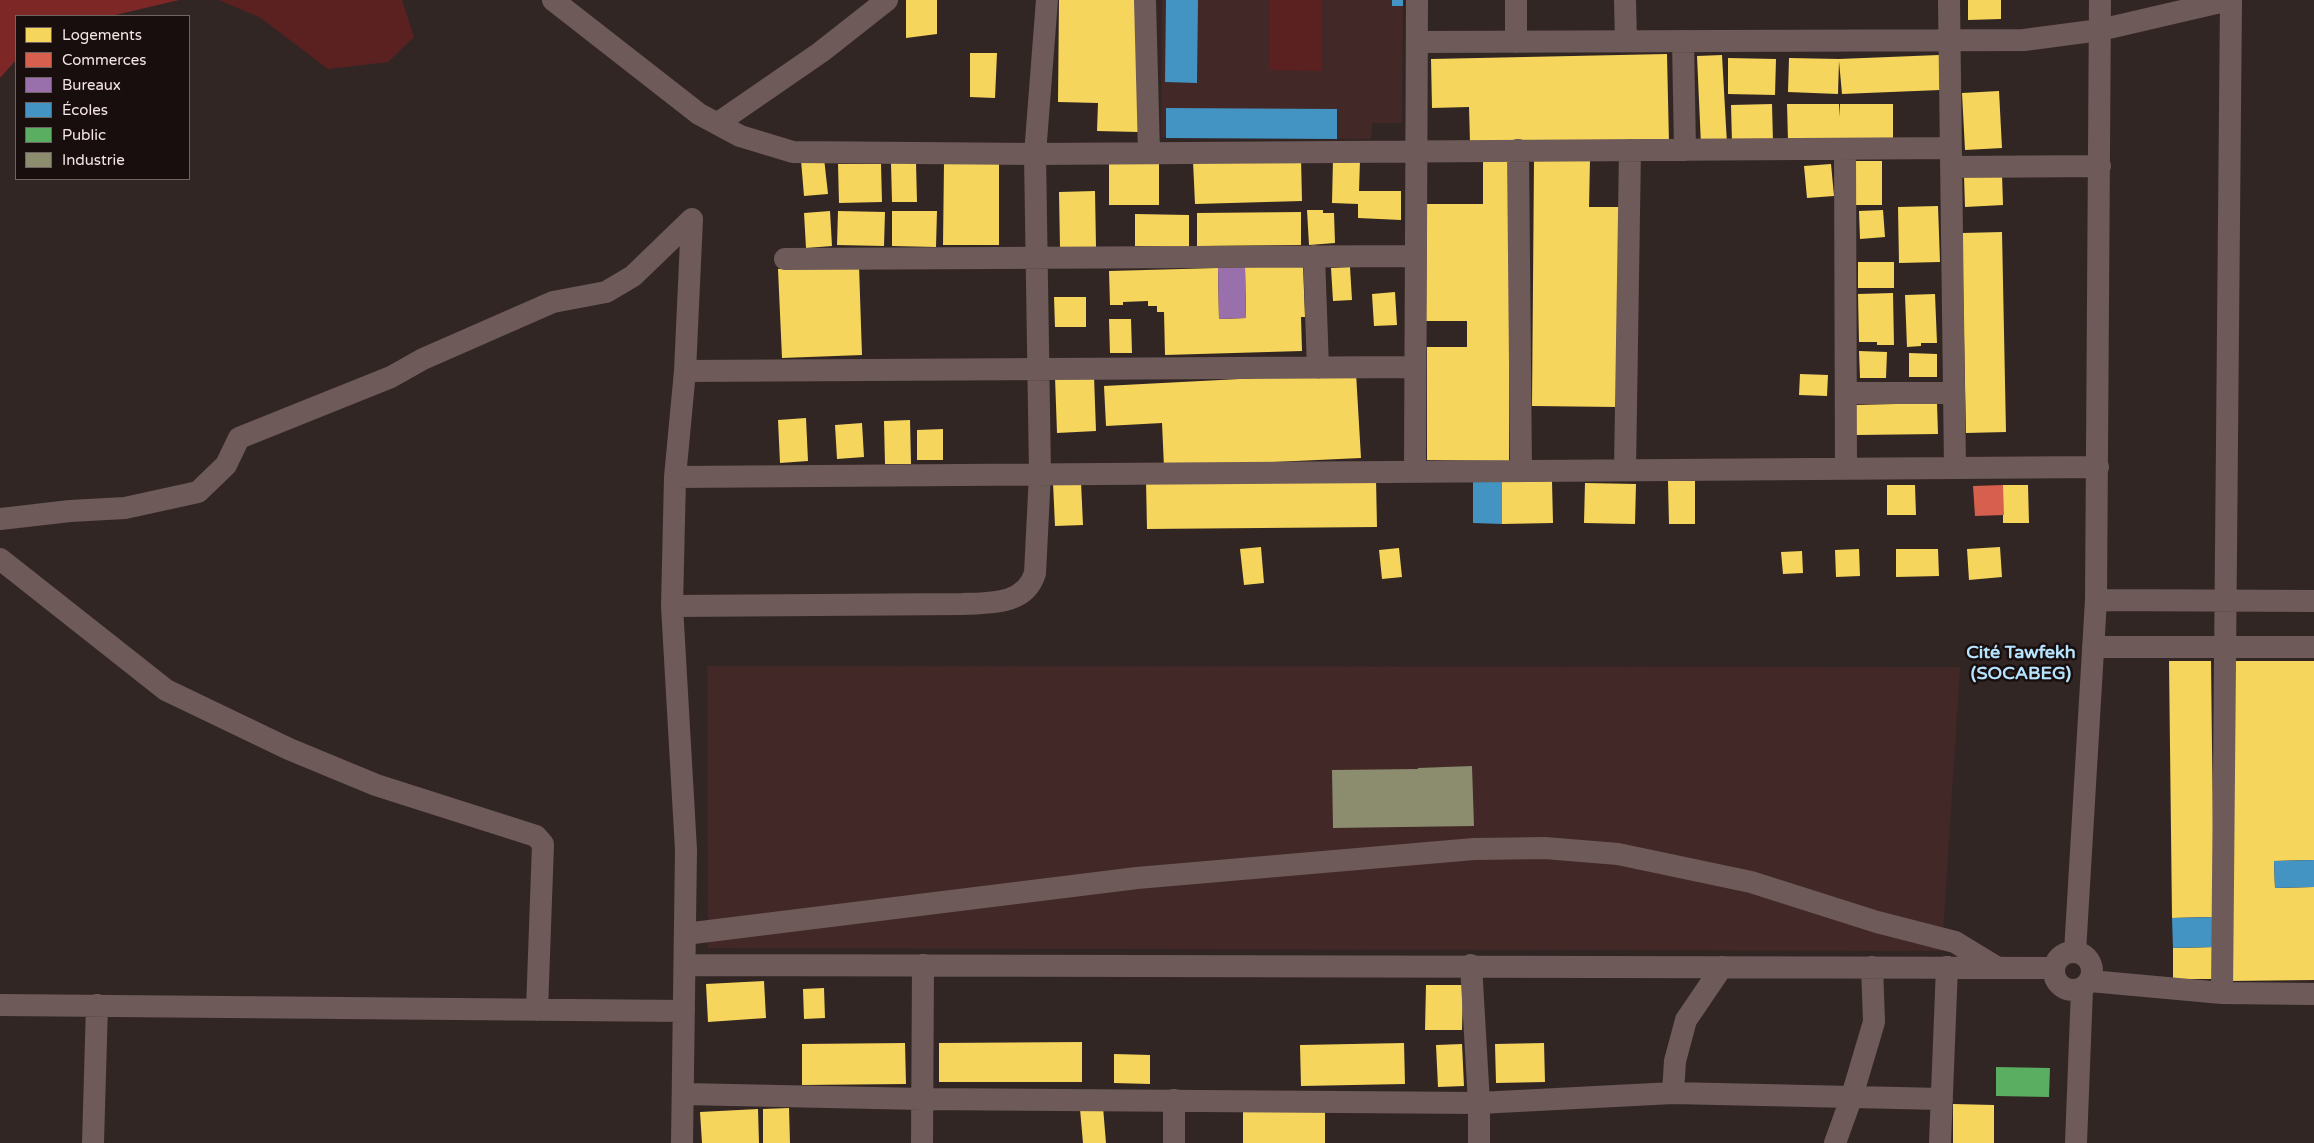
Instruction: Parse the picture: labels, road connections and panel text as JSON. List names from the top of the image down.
{
  "districts": ["Cité Tawfekh (SOCABEG)"],
  "legend": [
    "Logements",
    "Commerces",
    "Bureaux",
    "Écoles",
    "Public",
    "Industrie"
  ]
}
